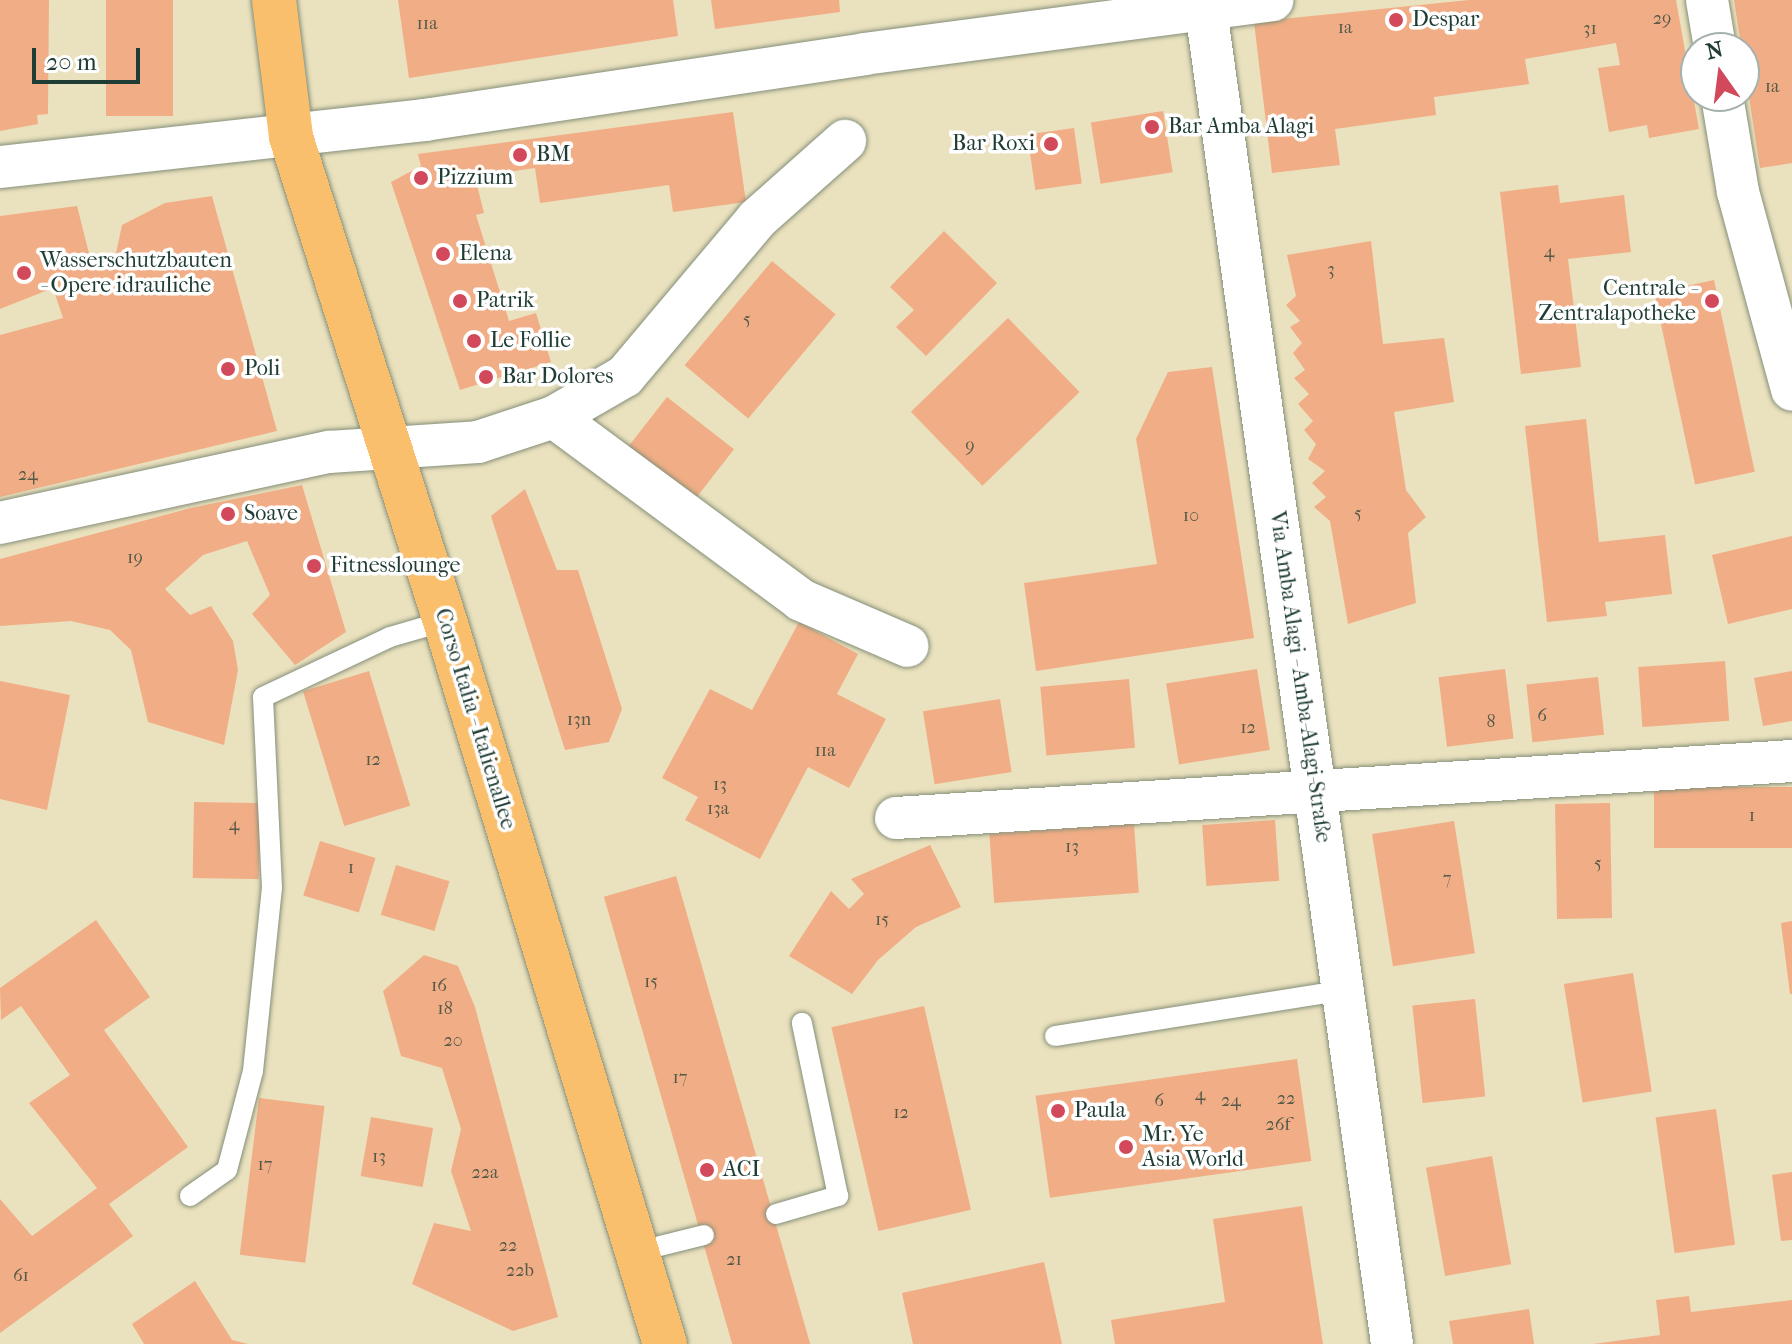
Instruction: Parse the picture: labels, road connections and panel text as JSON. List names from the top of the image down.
{
  "streets": {
    "main road": ["Corso Italia - Italienallee"],
    "street": ["Via Amba Alagi - Amba-Alagi-Straße"]
  },
  "places": [
    "Despar",
    "Bar Amba Alagi",
    "Bar Roxi",
    "BM",
    "Pizzium",
    "Elena",
    "Wasserschutzbauten - Opere idrauliche",
    "Patrik",
    "Centrale - Zentralapotheke",
    "Le Follie",
    "Poli",
    "Bar Dolores",
    "Soave",
    "Fitnesslounge",
    "Paula",
    "Mr. Ye Asia World",
    "ACI"
  ],
  "house_numbers": [
    "29",
    "11a",
    "1a",
    "31",
    "1a",
    "4",
    "3",
    "5",
    "9",
    "24",
    "5",
    "10",
    "19",
    "6",
    "13n",
    "8",
    "12",
    "11a",
    "12",
    "13",
    "13a",
    "1",
    "4",
    "13",
    "5",
    "1",
    "7",
    "15",
    "15",
    "16",
    "18",
    "20",
    "17",
    "4",
    "22",
    "6",
    "24",
    "12",
    "26f",
    "13",
    "17",
    "22a",
    "22",
    "21",
    "22b",
    "61"
  ],
  "scale_bar": "20 m",
  "north": "top"
}
